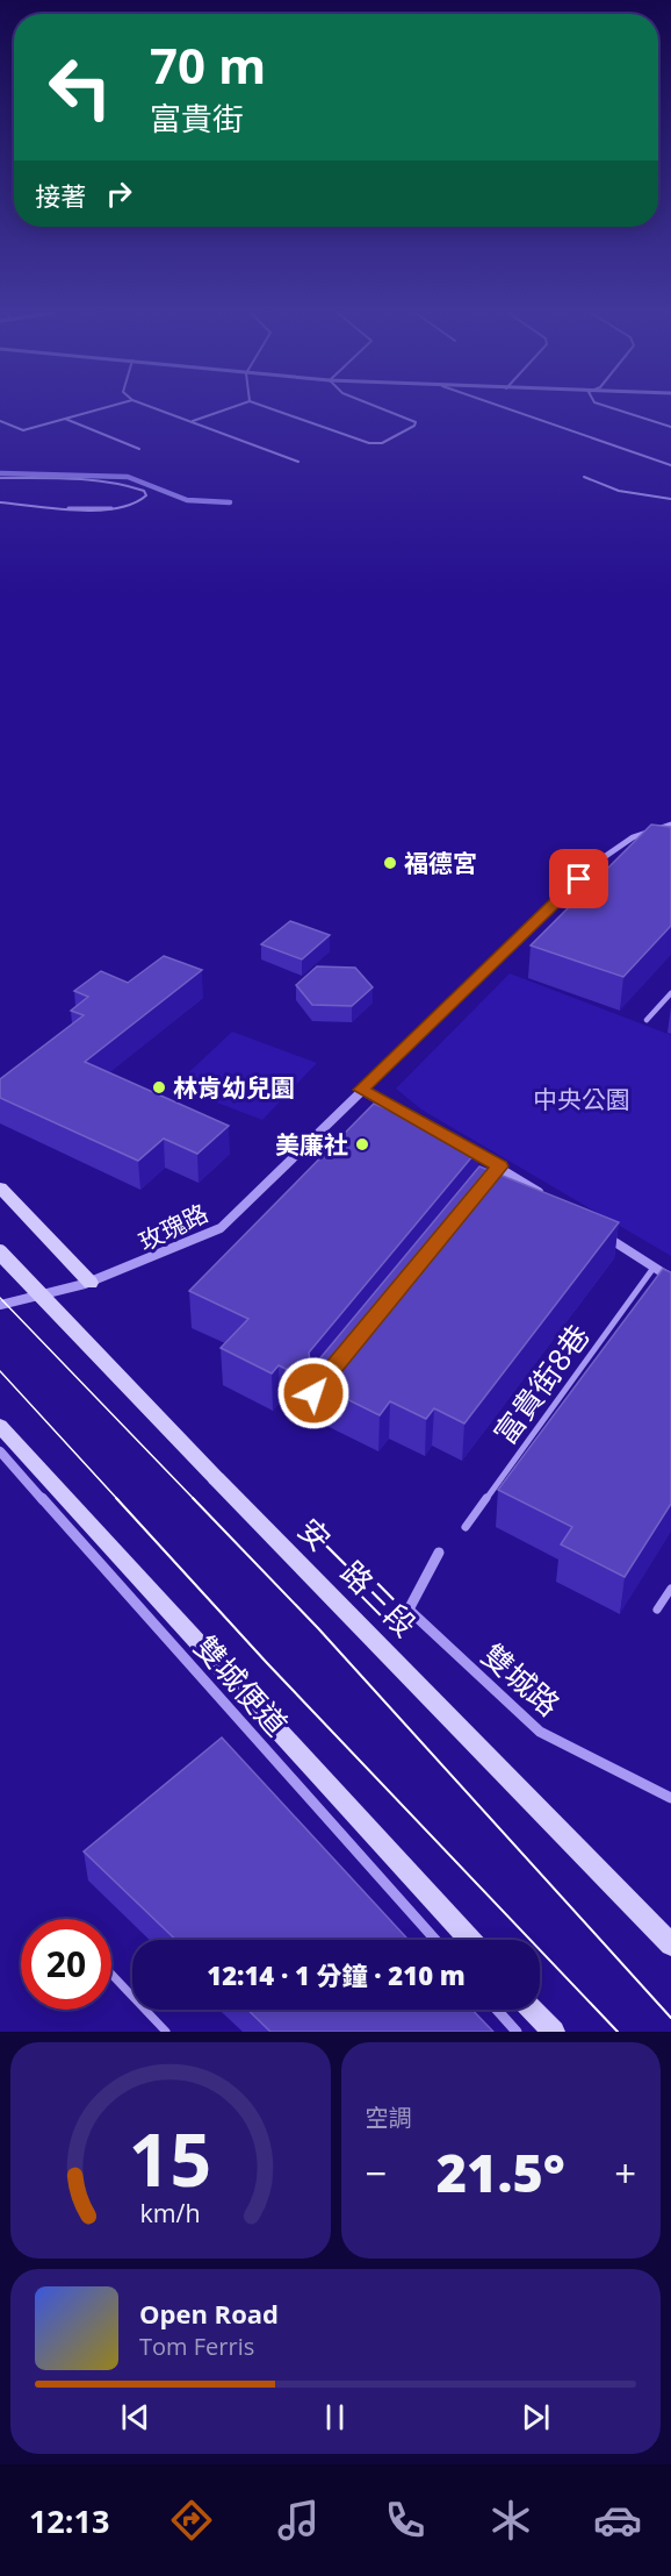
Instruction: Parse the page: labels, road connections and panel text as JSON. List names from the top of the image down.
{
  "streets": {
    "street": [
      "玫瑰路",
      "安一路三段",
      "雙城路",
      "雙城便道"
    ],
    "lane": ["富貴街8巷"]
  },
  "parks": ["中央公園"],
  "places": ["福德宮", "林肯幼兒園", "美廉社"],
  "page": {
    "turn": ["70 m", "富貴街"],
    "then": "接著",
    "limit": "20",
    "trip": "12:14 · 1 分鐘 · 210 m",
    "tile": "空調",
    "heat": ["−", "21.5°", "+"],
    "song": ["Open Road", "Tom Ferris"],
    "tabs": "12:13",
    "gauge": ["15", "km/h"]
  }
}
